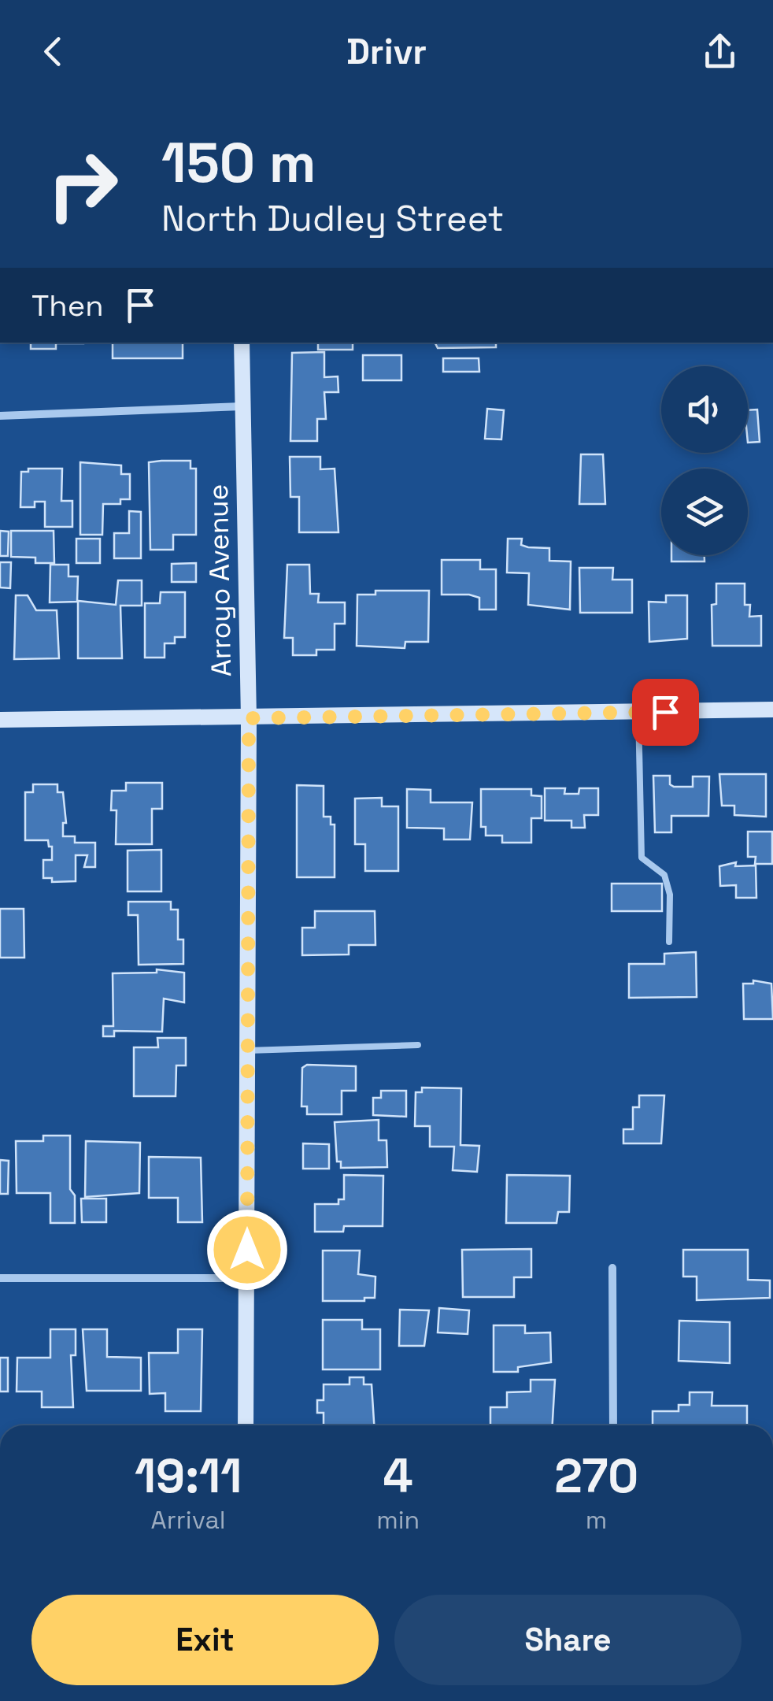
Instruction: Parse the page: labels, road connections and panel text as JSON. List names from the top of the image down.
{
  "streets": {
    "street": ["Arroyo Avenue"]
  },
  "page": {
    "header": "Drivr",
    "turn": ["150 m", "North Dudley Street"],
    "then": "Then",
    "eta": [
      "19:11",
      "Arrival",
      "4",
      "min",
      "270",
      "m"
    ],
    "buttons": ["Exit", "Share"]
  }
}
